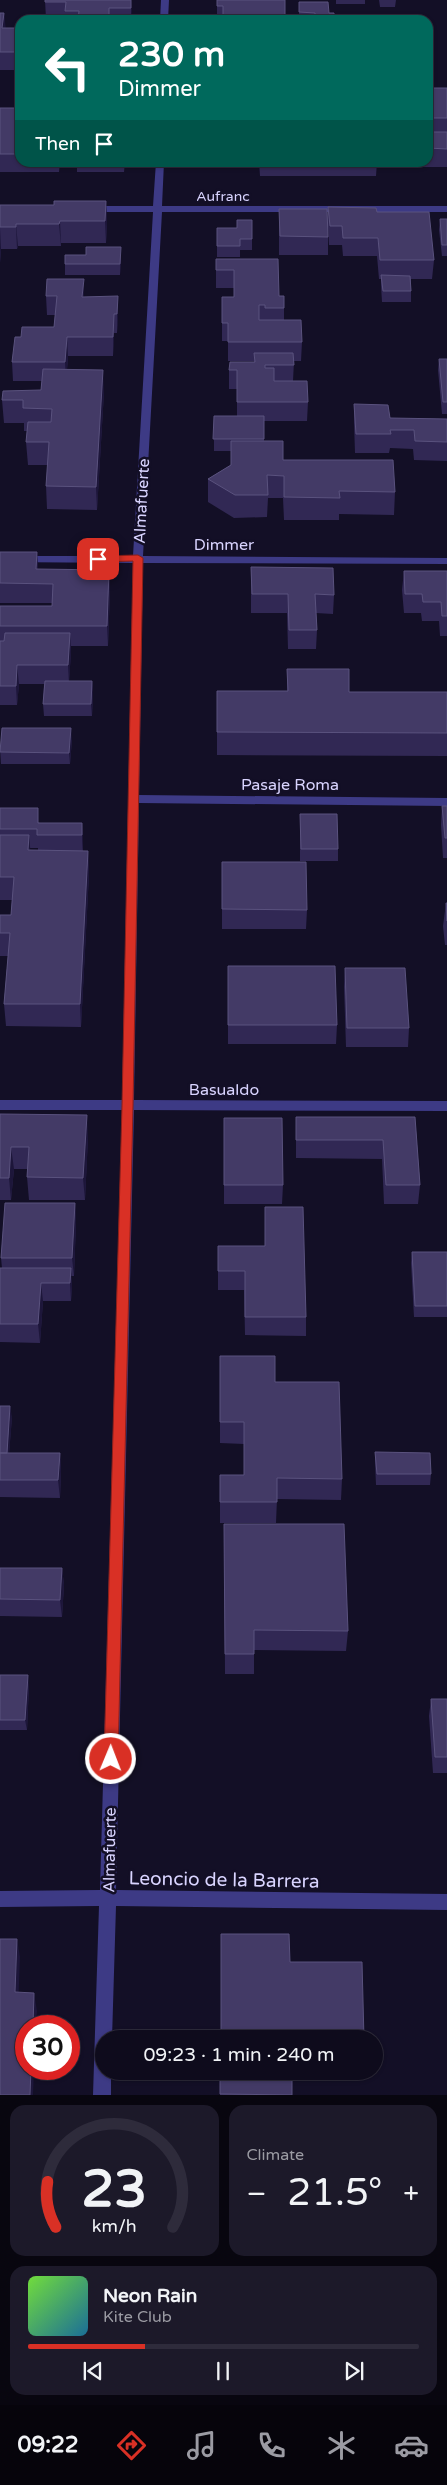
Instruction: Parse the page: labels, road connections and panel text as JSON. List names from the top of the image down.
{
  "streets": {
    "street": [
      "Aufranc",
      "Almafuerte",
      "Dimmer",
      "Pasaje Roma",
      "Basualdo",
      "Leoncio de la Barrera"
    ]
  },
  "crossings": [
    ["Aufranc", "Almafuerte"],
    ["Almafuerte", "Dimmer"],
    ["Almafuerte", "Pasaje Roma"],
    ["Almafuerte", "Basualdo"],
    ["Almafuerte", "Leoncio de la Barrera"]
  ],
  "page": {
    "turn": ["230 m", "Dimmer"],
    "then": "Then",
    "limit": "30",
    "trip": "09:23 · 1 min · 240 m",
    "tile": "Climate",
    "heat": ["−", "21.5°", "+"],
    "song": ["Neon Rain", "Kite Club"],
    "tabs": "09:22",
    "gauge": ["23", "km/h"]
  }
}
